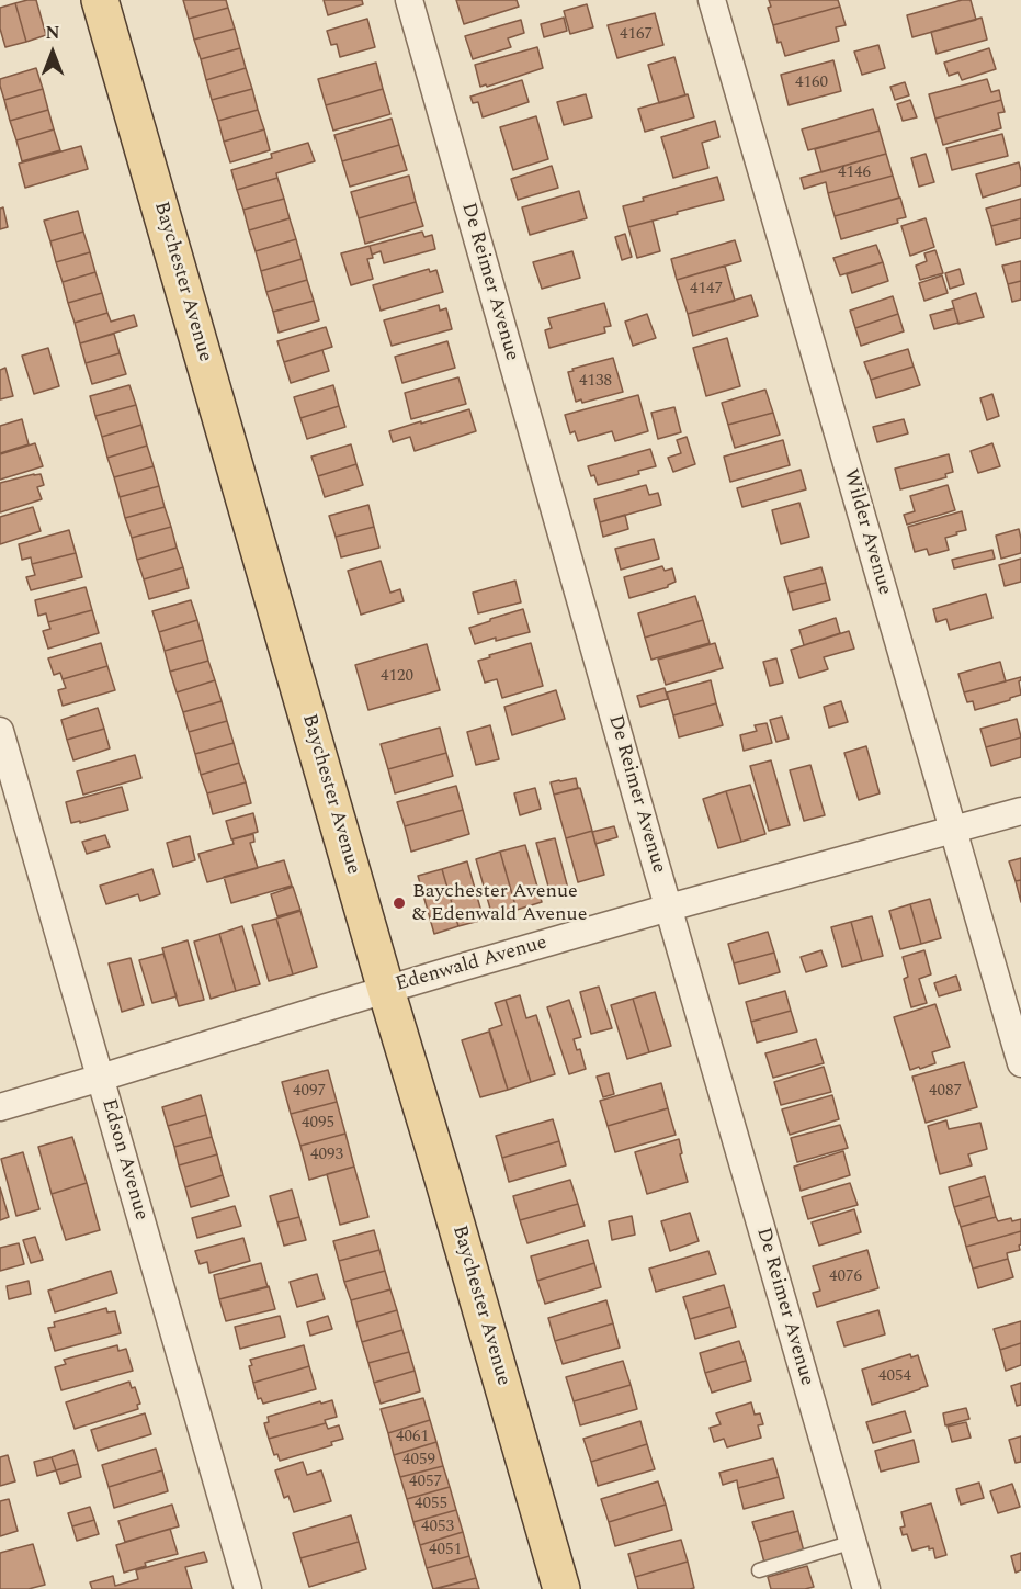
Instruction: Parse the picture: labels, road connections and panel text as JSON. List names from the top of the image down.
{
  "streets": {
    "main road": ["Baychester Avenue"],
    "street": [
      "De Reimer Avenue",
      "Wilder Avenue",
      "Edenwald Avenue",
      "Edson Avenue"
    ]
  },
  "crossings": [
    ["Baychester Avenue", "Edenwald Avenue"],
    ["De Reimer Avenue", "Edenwald Avenue"],
    ["Wilder Avenue", "Edenwald Avenue"],
    ["Edenwald Avenue", "Edson Avenue"]
  ],
  "places": ["Baychester Avenue & Edenwald Avenue"],
  "house_numbers": [
    "4167",
    "4160",
    "4146",
    "4147",
    "4138",
    "4120",
    "4097",
    "4087",
    "4095",
    "4093",
    "4076",
    "4054",
    "4061",
    "4059",
    "4057",
    "4055",
    "4053",
    "4051"
  ],
  "north": "top"
}
